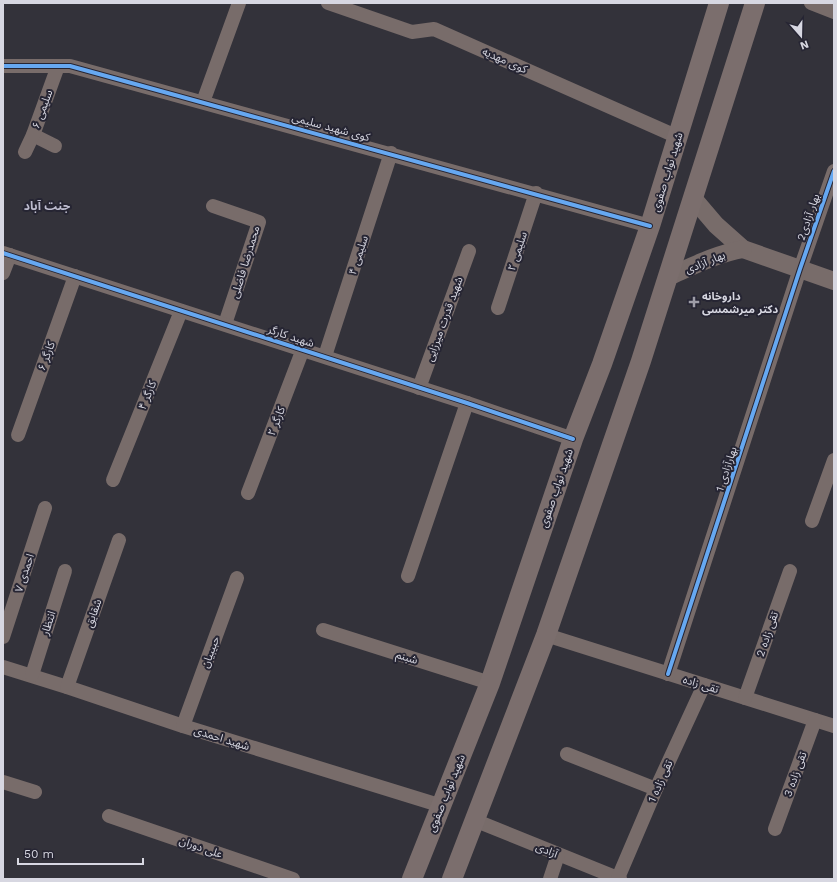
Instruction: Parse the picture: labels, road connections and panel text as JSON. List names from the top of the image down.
{
  "streets": {
    "main road": ["شهید نواب صفوی"],
    "street": [
      "کوی مهدیه",
      "سلیمی ۶",
      "کوی شهید سلیمی",
      "بهار آزادی2",
      "سلیمی ۲",
      "سلیمی ۴",
      "محمدرضا فاضلی",
      "بهار آزادی",
      "شهید قدرت میرزایی",
      "شهید کارگر",
      "کارگر ۶",
      "کارگر ۴",
      "کارگر ۲",
      "بهارآزادی 1",
      "احمدی ۷",
      "شقایق",
      "انتظار",
      "تقی زاده 2",
      "حبیبیان",
      "شبنم",
      "تقی زاده",
      "شهید احمدی",
      "تقی زاده 3",
      "تقی زاده 1",
      "علی دوران",
      "آزادی"
    ]
  },
  "crossings": [
    ["کوی مهدیه", "شهید نواب صفوی"],
    ["سلیمی ۶", "کوی شهید سلیمی"],
    ["کوی شهید سلیمی", "شهید نواب صفوی"],
    ["کوی شهید سلیمی", "سلیمی ۲"],
    ["کوی شهید سلیمی", "سلیمی ۴"],
    ["شهید نواب صفوی", "شهید کارگر"],
    ["شهید نواب صفوی", "شبنم"],
    ["شهید نواب صفوی", "شهید احمدی"],
    ["بهار آزادی2", "بهار آزادی"],
    ["بهار آزادی2", "بهارآزادی 1"],
    ["سلیمی ۴", "شهید کارگر"],
    ["محمدرضا فاضلی", "شهید کارگر"],
    ["بهار آزادی", "بهارآزادی 1"],
    ["شهید قدرت میرزایی", "شهید کارگر"],
    ["شهید کارگر", "کارگر ۶"],
    ["شهید کارگر", "کارگر ۴"],
    ["شهید کارگر", "کارگر ۲"],
    ["بهارآزادی 1", "تقی زاده"],
    ["شقایق", "شهید احمدی"],
    ["انتظار", "شهید احمدی"],
    ["تقی زاده 2", "تقی زاده"],
    ["حبیبیان", "شهید احمدی"],
    ["تقی زاده", "تقی زاده 3"],
    ["تقی زاده", "تقی زاده 1"],
    ["تقی زاده 1", "آزادی"]
  ],
  "districts": ["جنت آباد"],
  "places": {
    "health": ["داروخانه دکتر میرشمسی"]
  },
  "scale_bar": "50 m",
  "north": "bottom"
}
